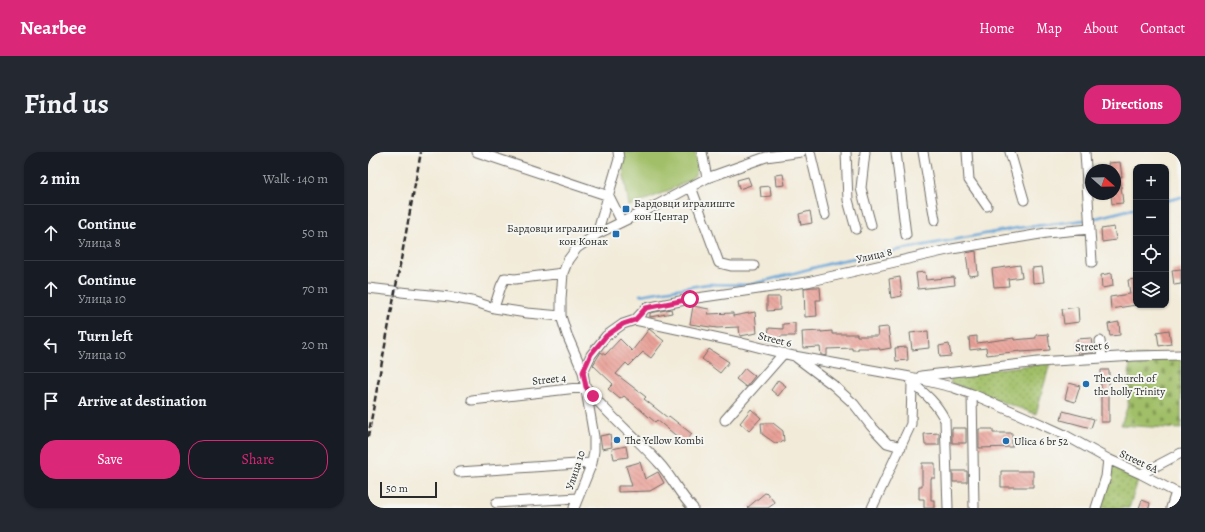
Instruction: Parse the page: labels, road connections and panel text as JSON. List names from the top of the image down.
{
  "streets": {
    "street": [
      "Улица 8",
      "Street 6",
      "Street 4",
      "Street 6A",
      "Улица 10"
    ]
  },
  "crossings": [
    ["Улица 8", "Street 6"],
    ["Street 6", "Street 6A"],
    ["Street 4", "Улица 10"]
  ],
  "places": {
    "transit": ["Бардовци игралиште кон Центар", "Бардовци игралиште кон Конак"],
    "other": ["Тhe church of the holly Trinity", "The Yellow Kombi", "Ulica 6 br 52"]
  },
  "scale_bar": "50 m",
  "north": "right",
  "page": {
    "header": "Nearbee",
    "nav": [
      "Home",
      "Map",
      "About",
      "Contact"
    ],
    "title": "Find us",
    "buttons": [
      "Directions",
      ["Save", "Share"]
    ],
    "heading": ["2 min", "Walk · 140 m"],
    "map_buttons": ["+", "−"],
    "list": [
      ["Continue", "Улица 8", "50 m"],
      ["Continue", "Улица 10", "70 m"],
      ["Turn left", "Улица 10", "20 m"],
      "Arrive at destination"
    ],
    "scale": "50 m"
  }
}
